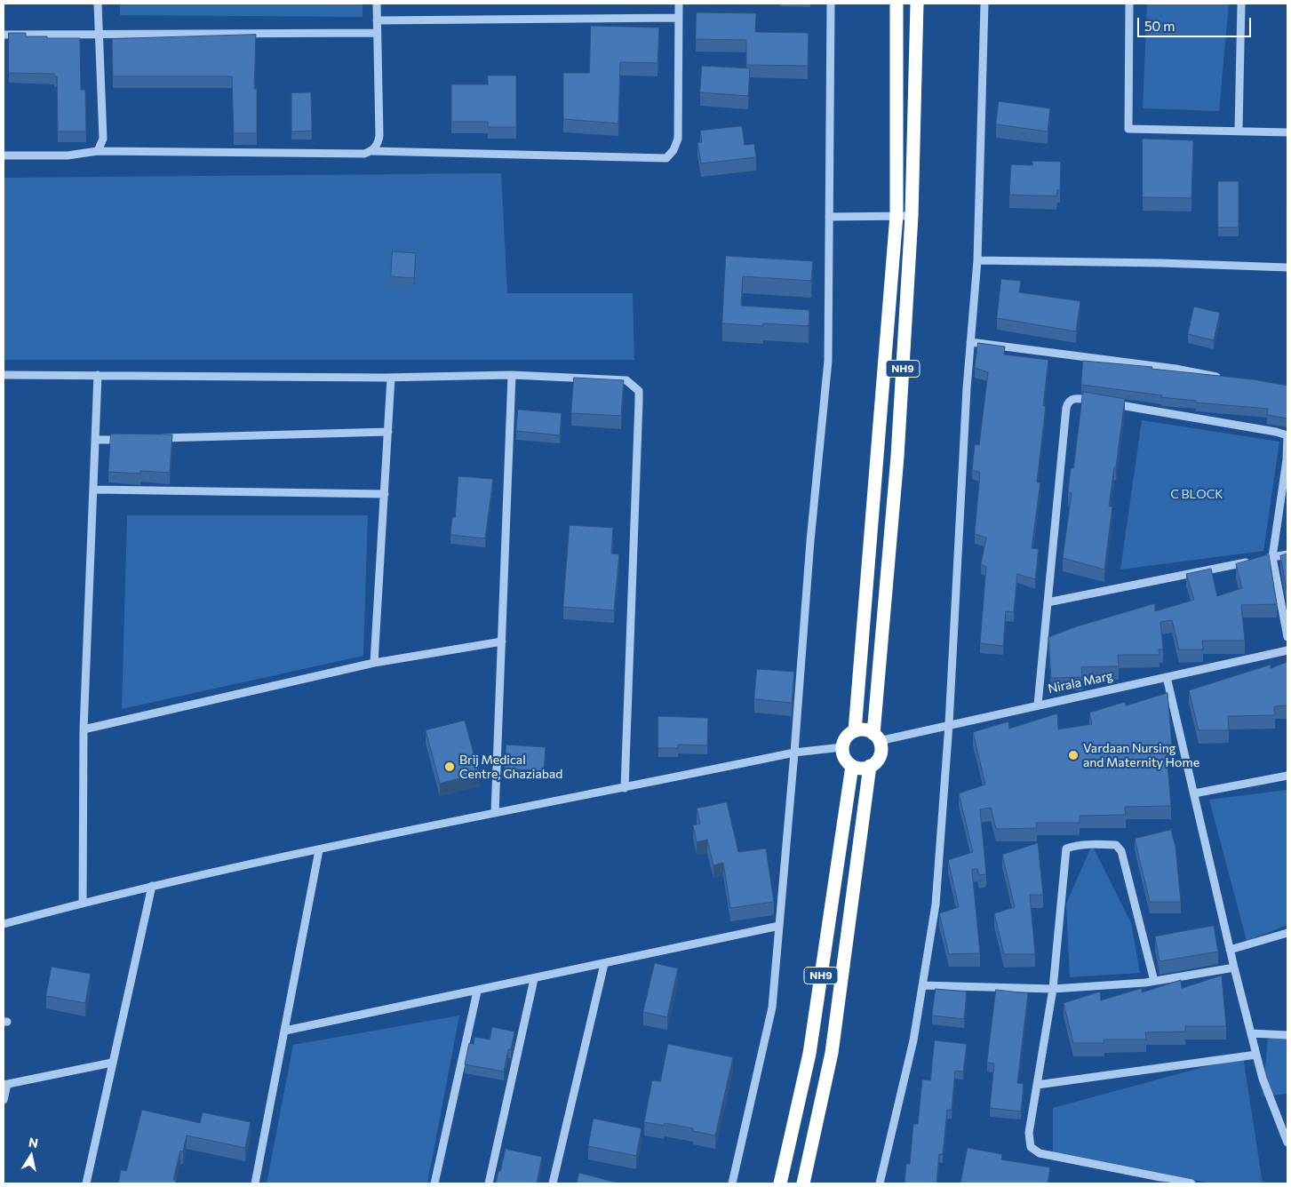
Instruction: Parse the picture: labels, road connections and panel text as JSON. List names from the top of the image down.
{
  "streets": {
    "highway": ["NH9"],
    "street": ["Nirala Marg"]
  },
  "crossings": [
    ["NH9", "Nirala Marg"]
  ],
  "parks": ["C BLOCK"],
  "places": ["Vardaan Nursing and Maternity Home", "Brij Medical Centre, Ghaziabad"],
  "scale_bar": "50 m",
  "north": "top"
}
